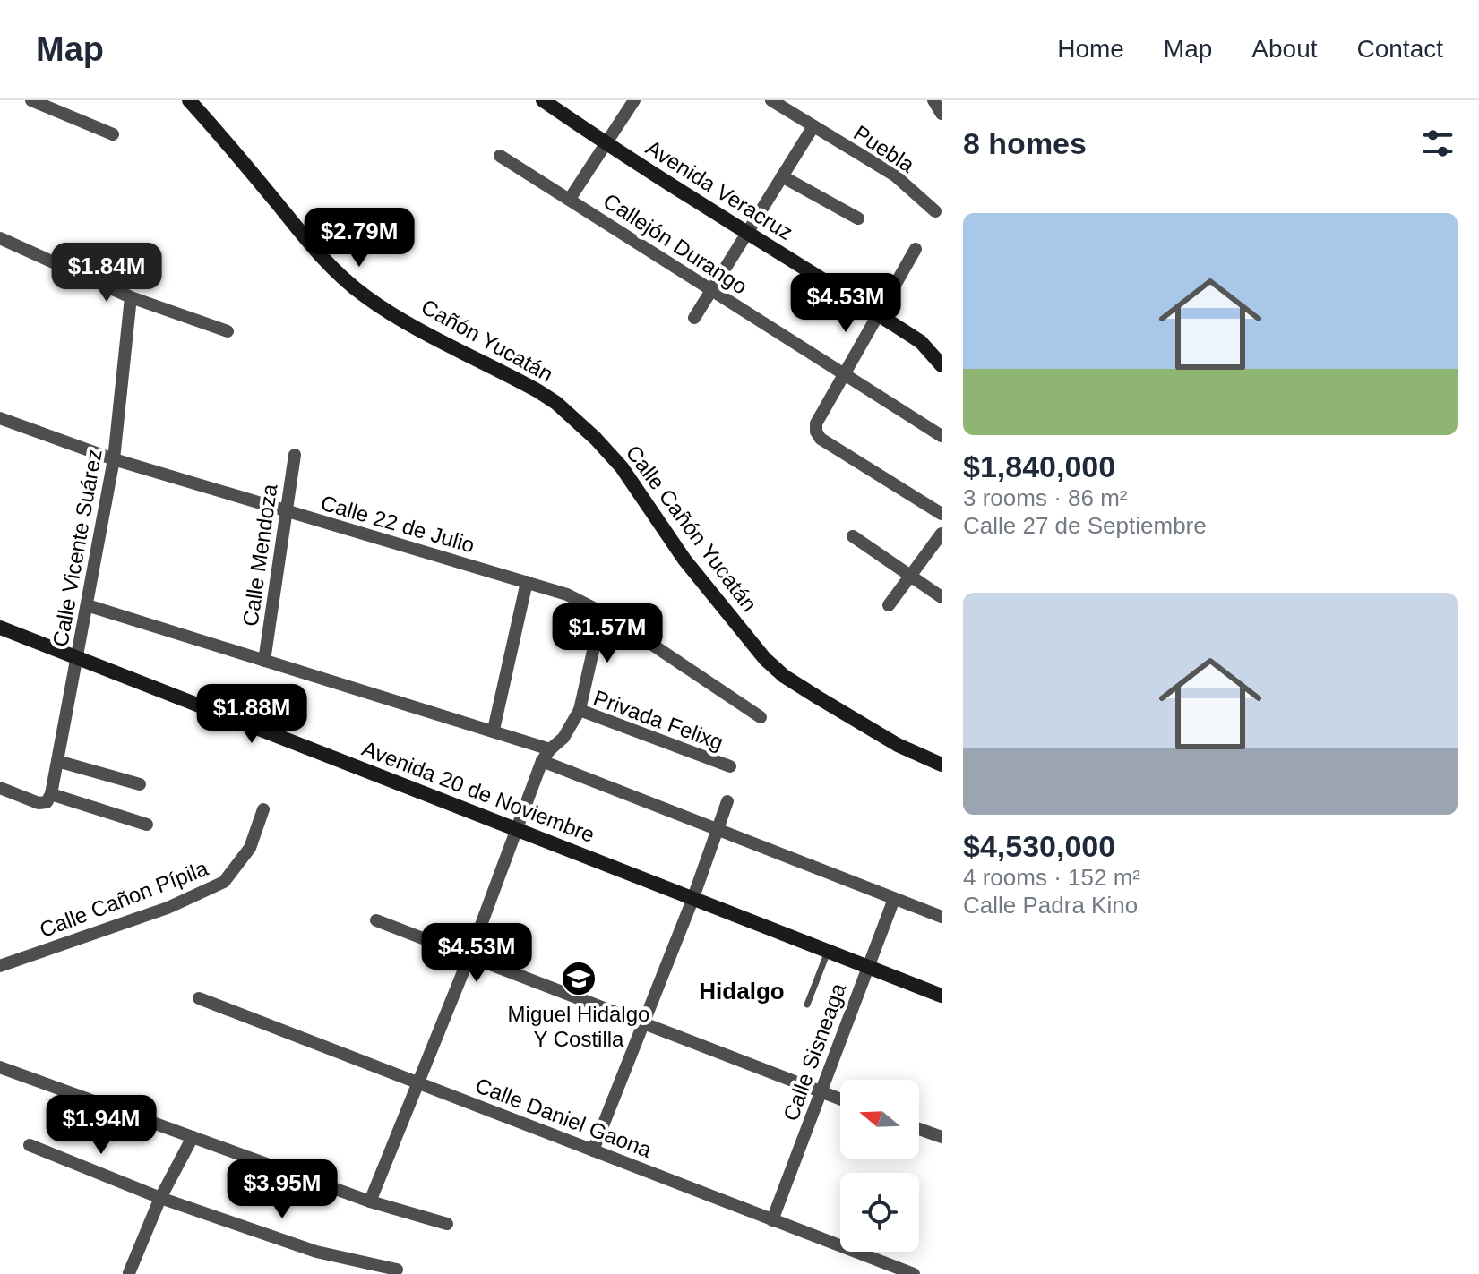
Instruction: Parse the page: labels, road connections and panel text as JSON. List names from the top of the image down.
{
  "streets": {
    "street": [
      "Puebla",
      "Avenida Veracruz",
      "Callejón Durango",
      "Cañón Yucatán",
      "Calle 22 de Julio",
      "Calle Cañón Yucatán",
      "Calle Vicente Suárez",
      "Calle Mendoza",
      "Privada Felixg",
      "Avenida 20 de Noviembre",
      "Calle Cañon Pípila",
      "Calle Sisneaga",
      "Calle Daniel Gaona"
    ]
  },
  "crossings": [
    ["Cañón Yucatán", "Calle Cañón Yucatán"],
    ["Calle 22 de Julio", "Calle Vicente Suárez"],
    ["Calle 22 de Julio", "Calle Mendoza"],
    ["Calle Vicente Suárez", "Avenida 20 de Noviembre"],
    ["Privada Felixg", "Avenida 20 de Noviembre"],
    ["Privada Felixg", "Calle Daniel Gaona"],
    ["Avenida 20 de Noviembre", "Calle Sisneaga"],
    ["Calle Sisneaga", "Calle Daniel Gaona"]
  ],
  "districts": ["Hidalgo"],
  "places": {
    "school or university": ["Miguel Hidalgo Y Costilla"]
  },
  "north": "left",
  "page": {
    "header": "Map",
    "nav": [
      "Home",
      "Map",
      "About",
      "Contact"
    ],
    "heading": "8 homes",
    "list": [
      {
        "name": "$1,840,000",
        "note": "3 rooms · 86 m² · Calle 27 de Septiembre"
      },
      {
        "name": "$4,530,000",
        "note": "4 rooms · 152 m² · Calle Padra Kino"
      }
    ],
    "price": [
      "$2.79M",
      "$1.84M",
      "$4.53M",
      "$1.57M",
      "$1.88M",
      "$4.53M",
      "$1.94M",
      "$3.95M"
    ]
  }
}
